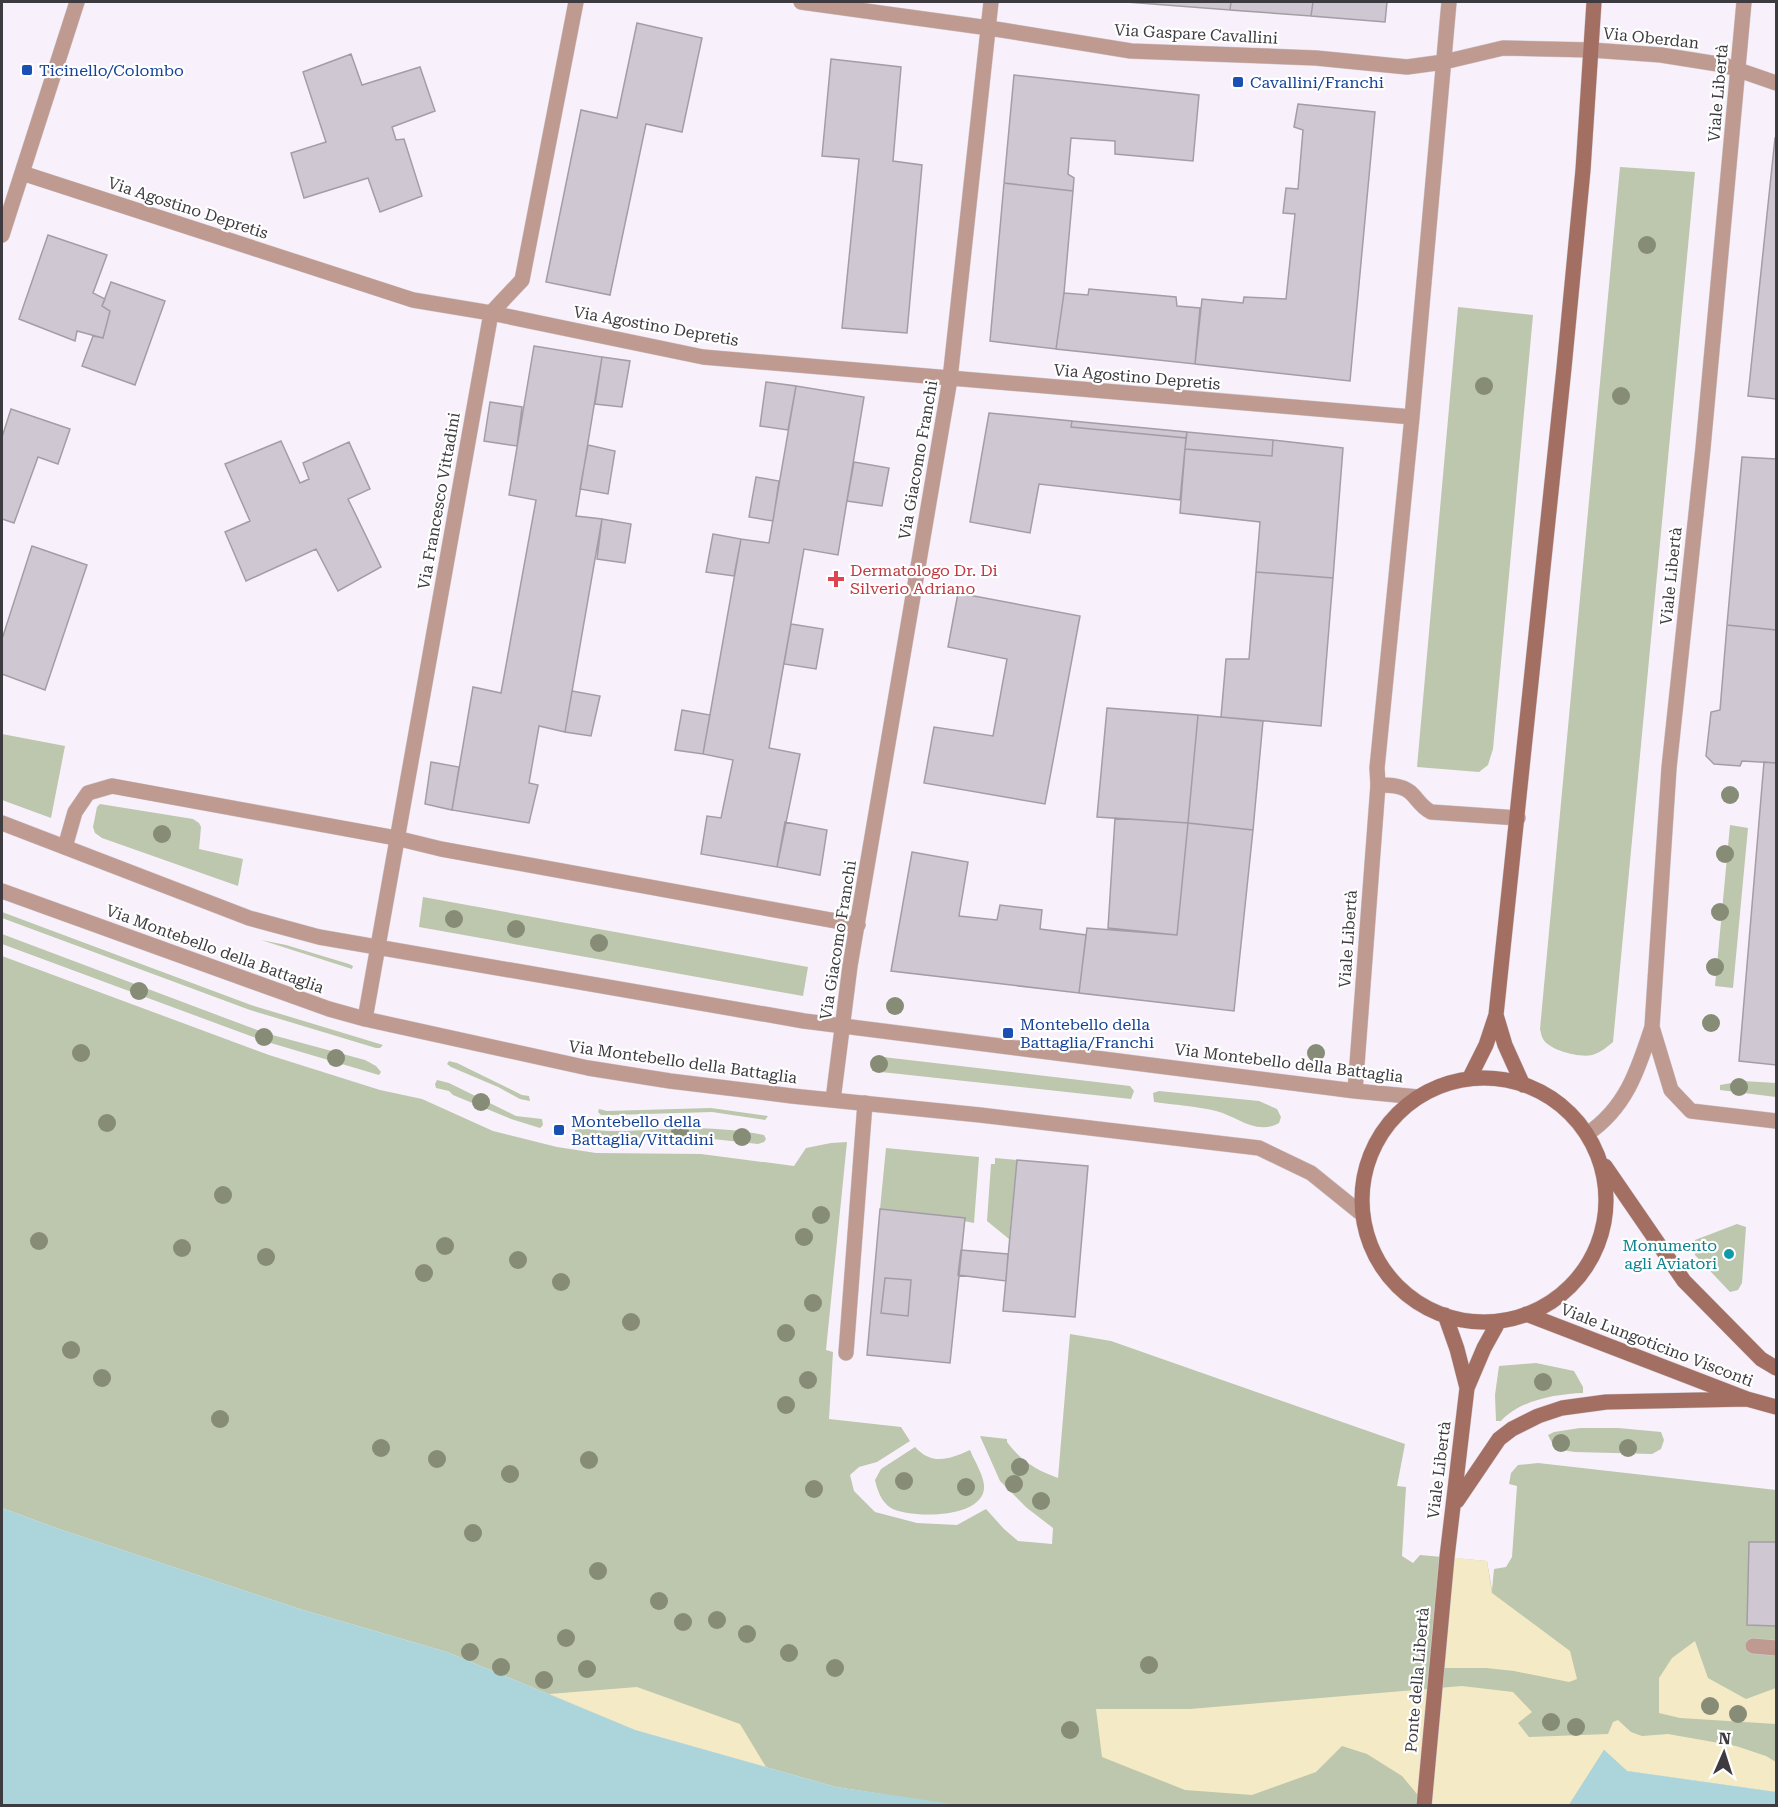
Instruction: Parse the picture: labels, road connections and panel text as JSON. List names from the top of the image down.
{
  "streets": {
    "main road": ["Viale Libertà", "Viale Lungoticino Visconti", "Ponte della Libertà"],
    "street": [
      "Via Gaspare Cavallini",
      "Via Oberdan",
      "Via Agostino Depretis",
      "Via Giacomo Franchi",
      "Via Francesco Vittadini",
      "Via Montebello della Battaglia"
    ]
  },
  "crossings": [
    ["Via Gaspare Cavallini", "Via Oberdan"],
    ["Via Gaspare Cavallini", "Viale Libertà"],
    ["Via Gaspare Cavallini", "Via Giacomo Franchi"],
    ["Via Oberdan", "Viale Libertà"],
    ["Viale Libertà", "Via Agostino Depretis"],
    ["Viale Libertà", "Via Montebello della Battaglia"],
    ["Viale Libertà", "Ponte della Libertà"],
    ["Via Agostino Depretis", "Via Giacomo Franchi"],
    ["Via Agostino Depretis", "Via Francesco Vittadini"],
    ["Via Giacomo Franchi", "Via Montebello della Battaglia"],
    ["Via Francesco Vittadini", "Via Montebello della Battaglia"]
  ],
  "places": {
    "transit": [
      "Ticinello/Colombo",
      "Cavallini/Franchi",
      "Montebello della Battaglia/Franchi",
      "Montebello della Battaglia/Vittadini"
    ],
    "health": ["Dermatologo Dr. Di Silverio Adriano"],
    "other": ["Monumento agli Aviatori"]
  },
  "north": "top"
}
